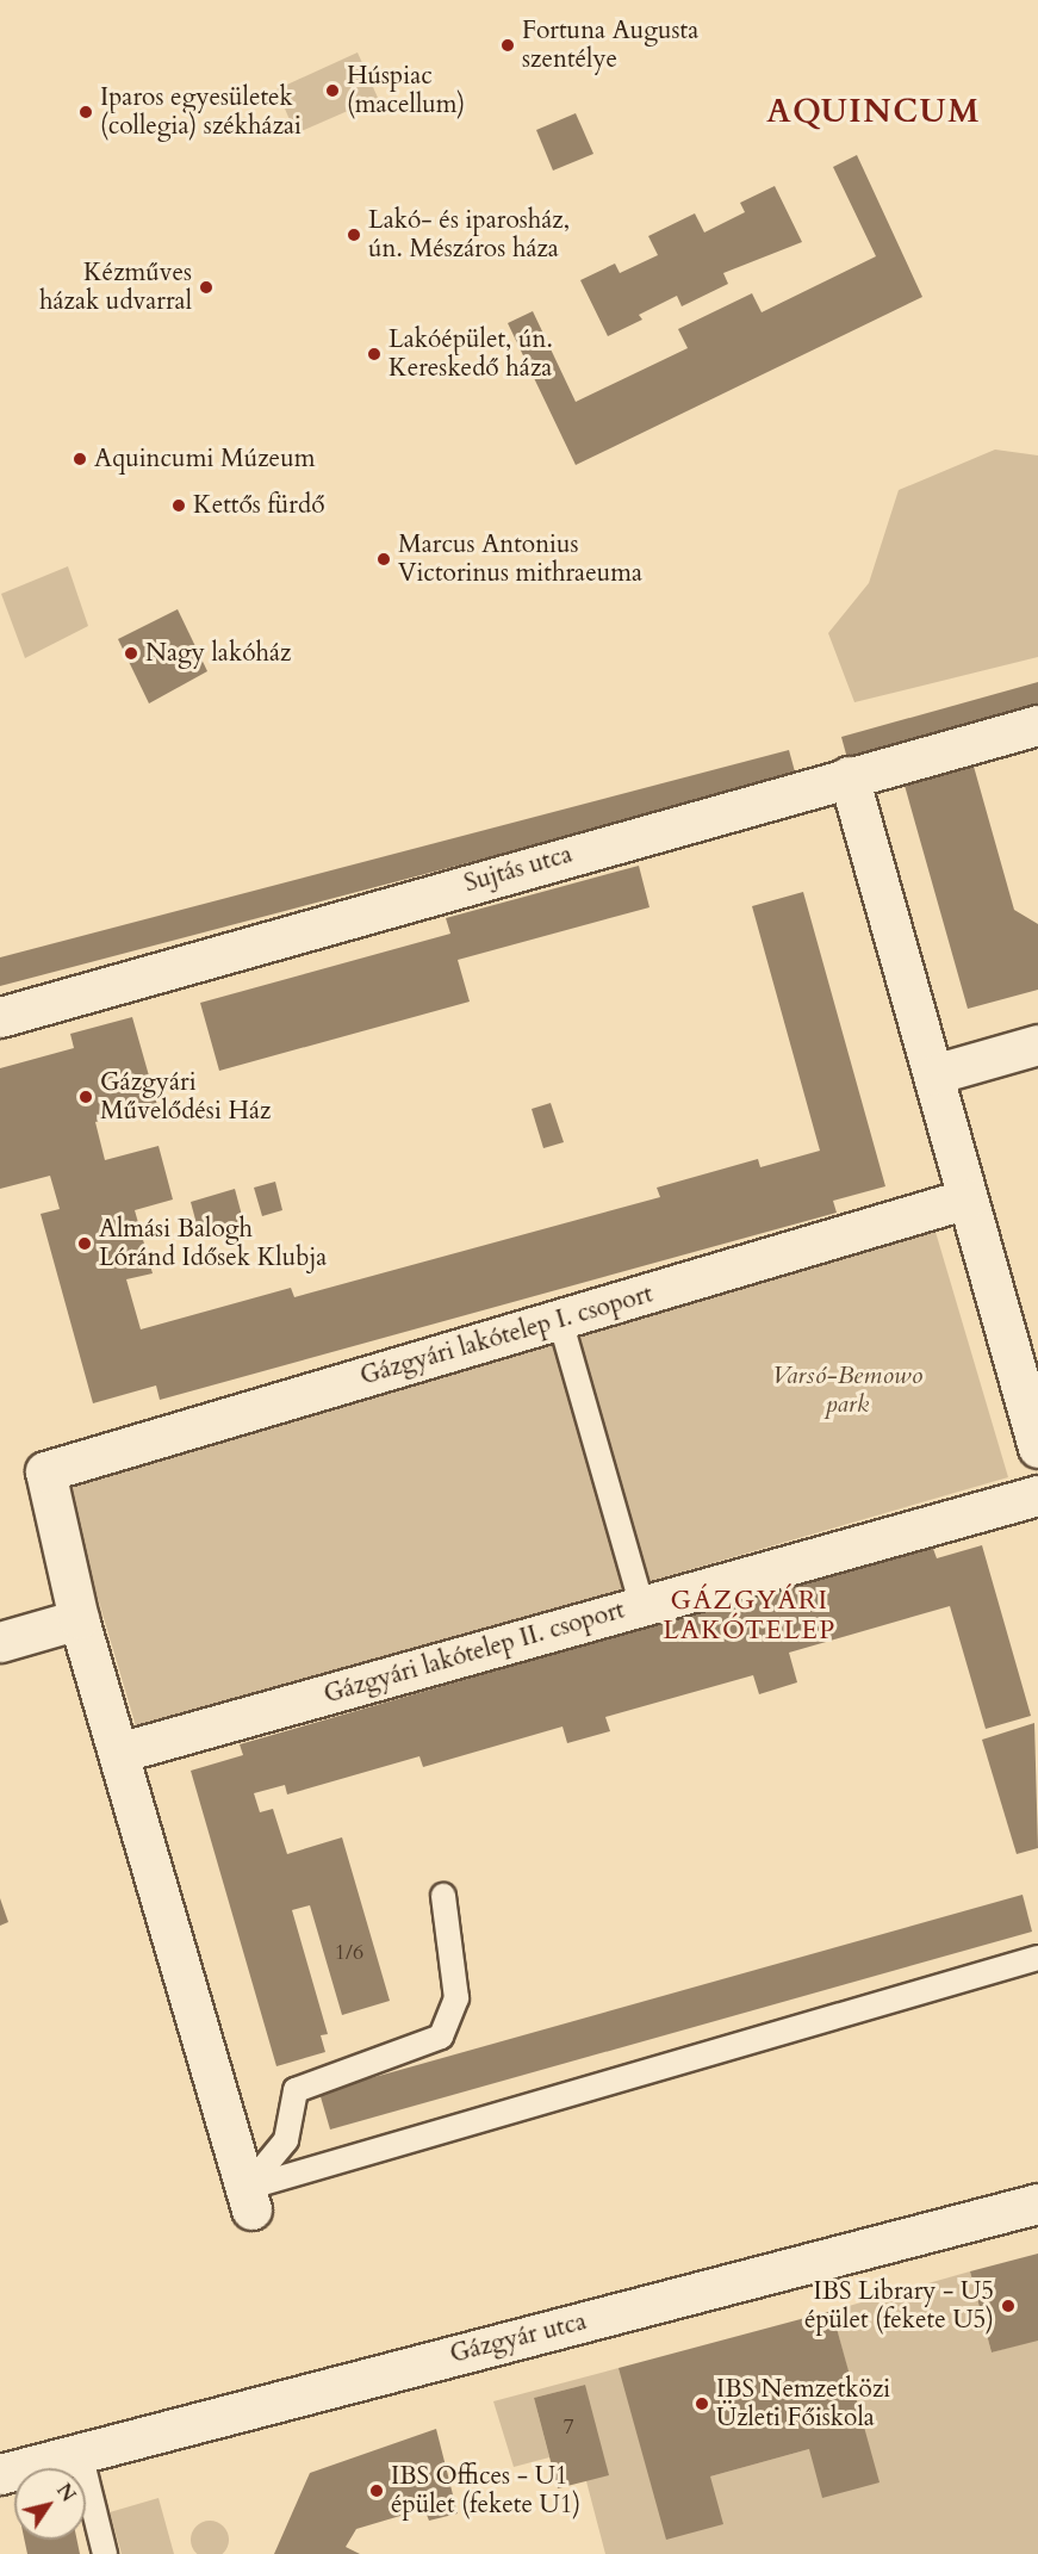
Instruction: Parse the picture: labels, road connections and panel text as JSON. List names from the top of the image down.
{
  "streets": {
    "street": [
      "Sujtás utca",
      "Gázgyári lakótelep I. csoport",
      "Gázgyári lakótelep II. csoport",
      "Gázgyár utca"
    ]
  },
  "districts": ["AQUINCUM", "GÁZGYÁRI LAKÓTELEP"],
  "parks": ["Varsó-Bemowo park"],
  "places": [
    "Fortuna Augusta szentélye",
    "Húspiac (macellum)",
    "Iparos egyesületek (collegia) székházai",
    "Lakó- és iparosház, ún. Mészáros háza",
    "Kézműves házak udvarral",
    "Lakóépület, ún. Kereskedő háza",
    "Aquincumi Múzeum",
    "Kettős fürdő",
    "Marcus Antonius Victorinus mithraeuma",
    "Nagy lakóház",
    "Gázgyári Művelődési Ház",
    "Almási Balogh Lóránd Idősek Klubja",
    "IBS Library - U5 épület (fekete U5)",
    "IBS Nemzetközi Üzleti Főiskola",
    "IBS Offices - U1 épület (fekete U1)"
  ],
  "house_numbers": ["1/6", "7"],
  "north": "top right"
}
